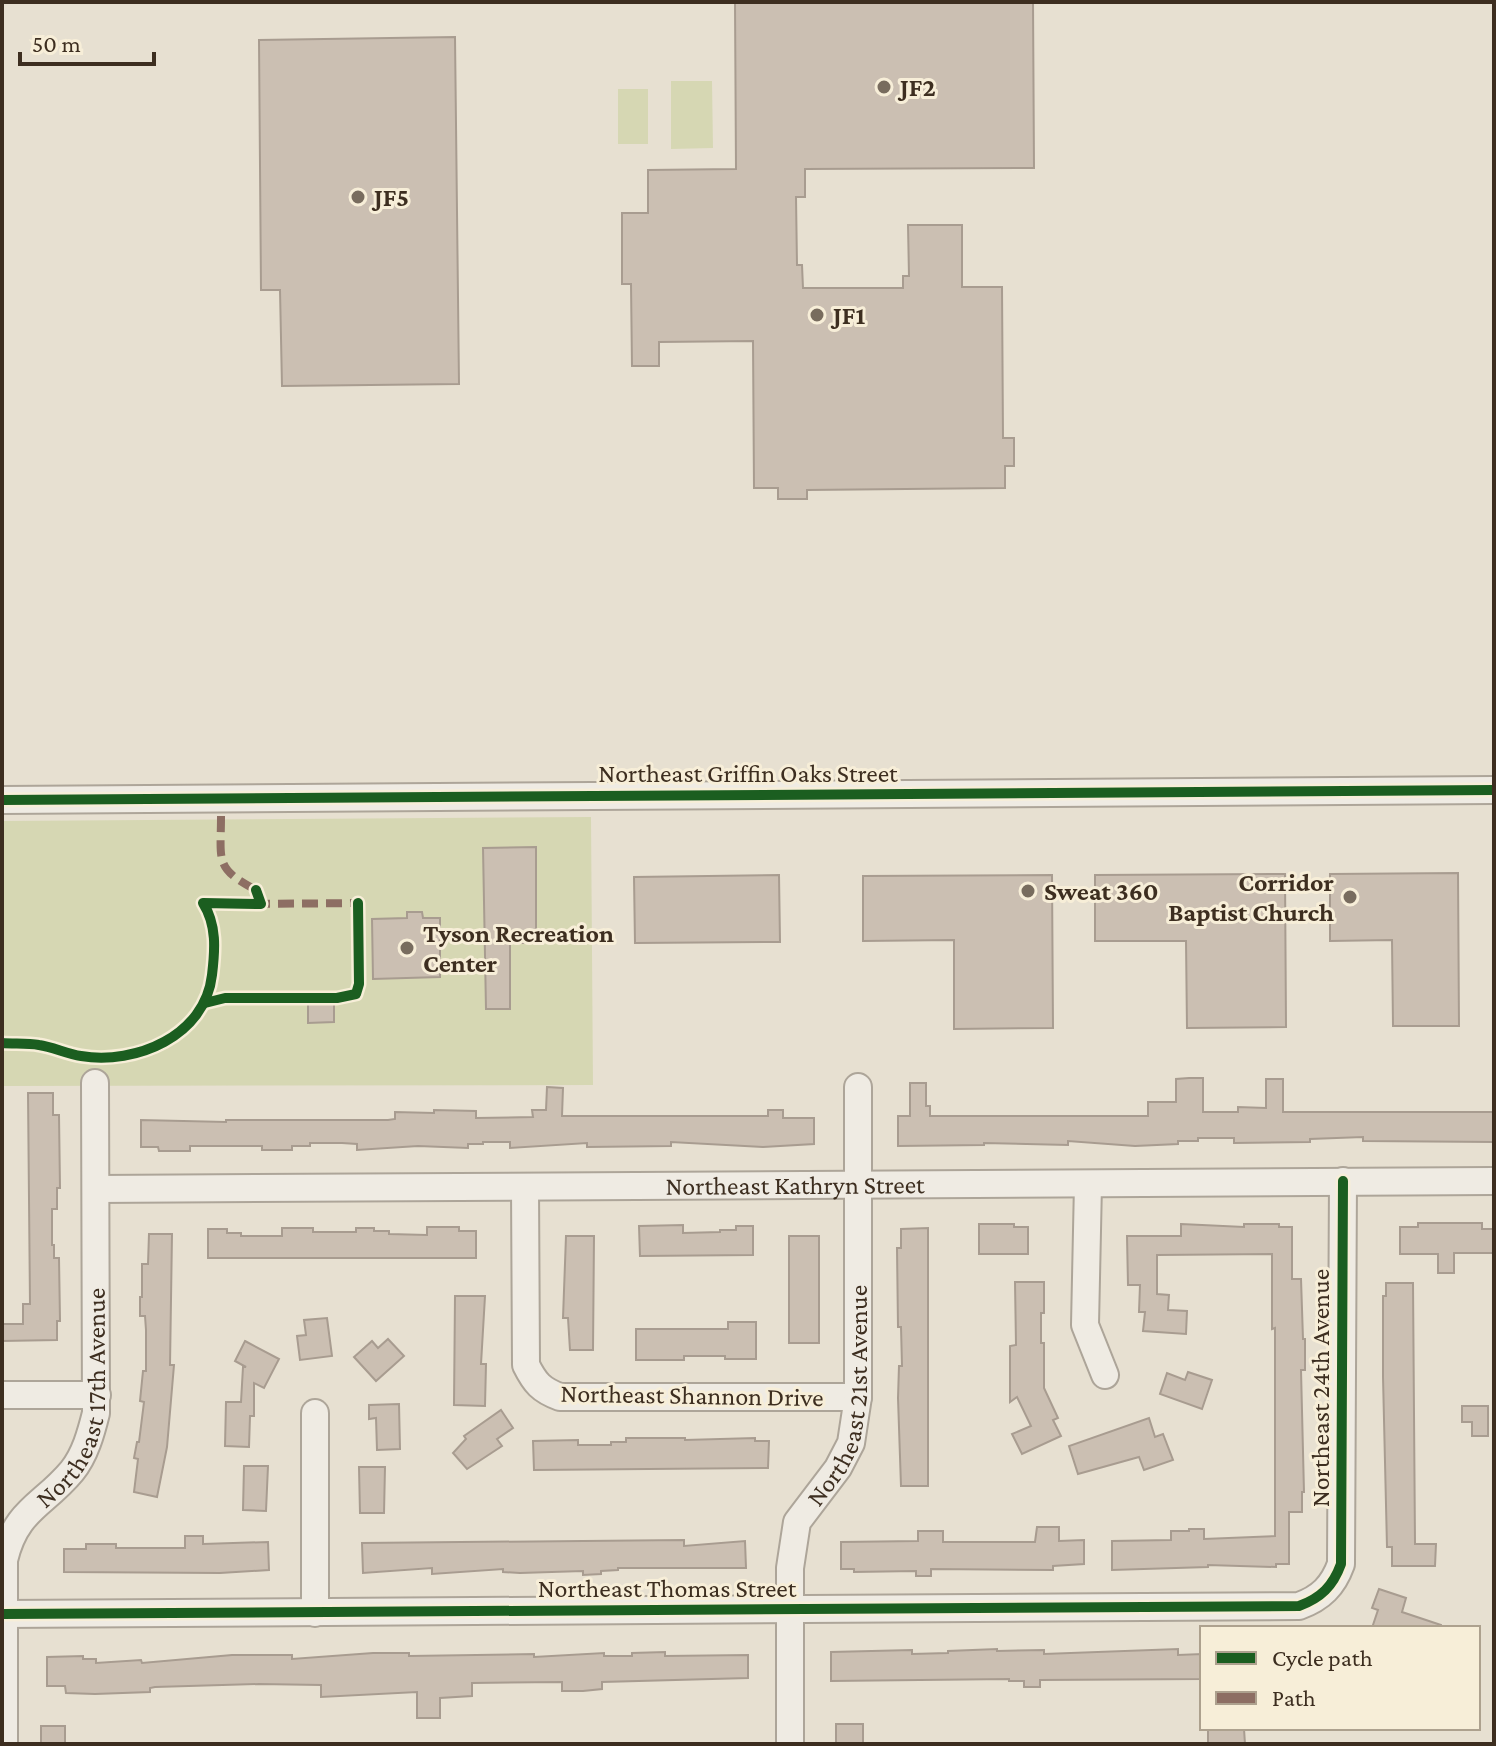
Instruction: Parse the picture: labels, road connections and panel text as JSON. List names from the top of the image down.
{
  "streets": {
    "street": [
      "Northeast Griffin Oaks Street",
      "Northeast Kathryn Street",
      "Northeast 24th Avenue",
      "Northeast 17th Avenue",
      "Northeast 21st Avenue",
      "Northeast Shannon Drive",
      "Northeast Thomas Street"
    ]
  },
  "crossings": [
    ["Northeast Kathryn Street", "Northeast 24th Avenue"],
    ["Northeast Kathryn Street", "Northeast 17th Avenue"],
    ["Northeast Kathryn Street", "Northeast 21st Avenue"],
    ["Northeast Kathryn Street", "Northeast Shannon Drive"],
    ["Northeast 24th Avenue", "Northeast Thomas Street"],
    ["Northeast 17th Avenue", "Northeast Thomas Street"],
    ["Northeast 21st Avenue", "Northeast Shannon Drive"],
    ["Northeast 21st Avenue", "Northeast Thomas Street"]
  ],
  "places": [
    "JF2",
    "JF5",
    "JF1",
    "Sweat 360",
    "Corridor Baptist Church",
    "Tyson Recreation Center"
  ],
  "legend": ["Cycle path", "Path"],
  "scale_bar": "50 m"
}
